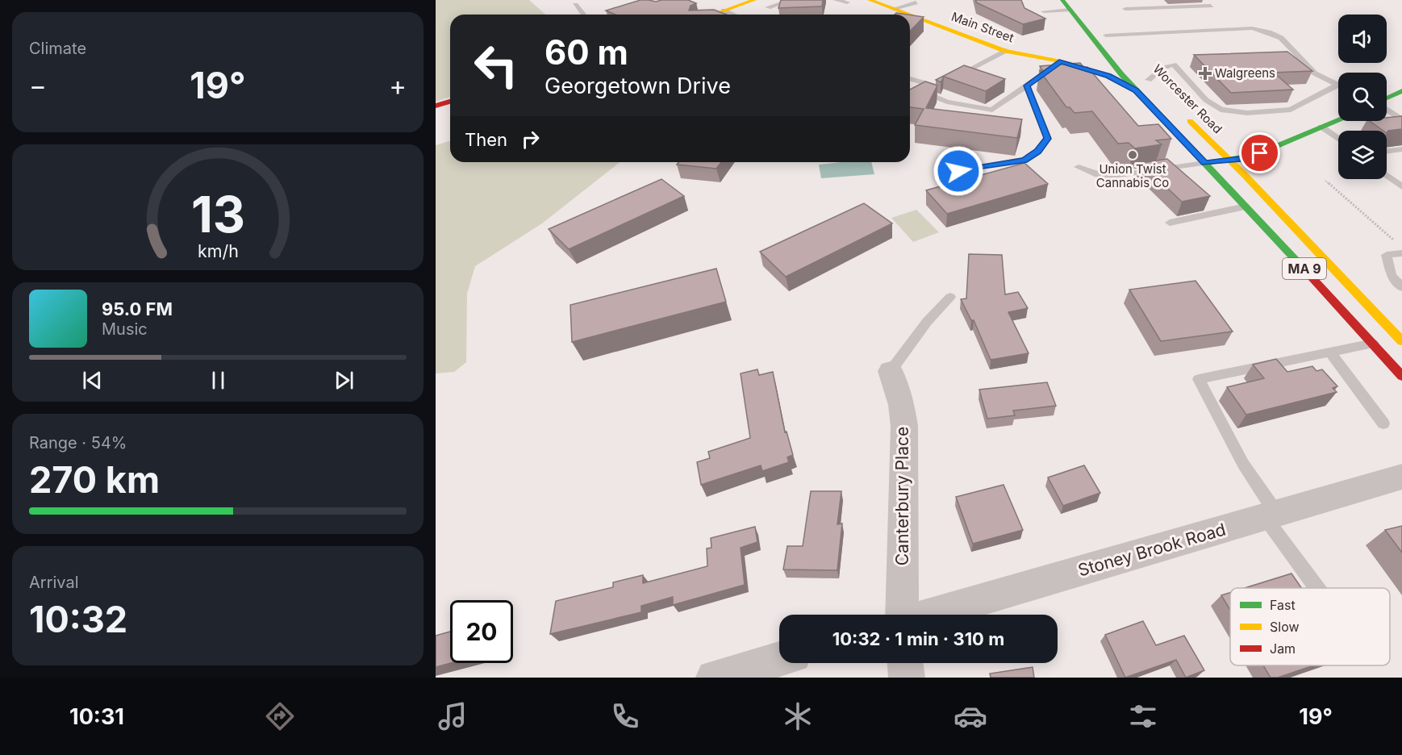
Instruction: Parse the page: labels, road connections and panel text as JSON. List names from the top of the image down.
{
  "streets": {
    "main road": ["Main Street", "Worcester Road", "MA 9"],
    "street": ["Canterbury Place", "Stoney Brook Road"]
  },
  "crossings": [
    ["Main Street", "MA 9"]
  ],
  "places": {
    "health": ["Walgreens"],
    "other": ["Union Twist Cannabis Co"]
  },
  "legend": ["Fast", "Slow", "Jam"],
  "page": {
    "tile": [
      "Climate",
      ["Range · 54%", "270 km"],
      ["Arrival", "10:32"]
    ],
    "turn": ["60 m", "Georgetown Drive"],
    "heat": ["−", "19°", "+"],
    "then": "Then",
    "song": ["95.0 FM", "Music"],
    "limit": "20",
    "trip": "10:32 · 1 min · 310 m",
    "tabs": ["10:31", "19°"],
    "gauge": ["13", "km/h"]
  }
}
